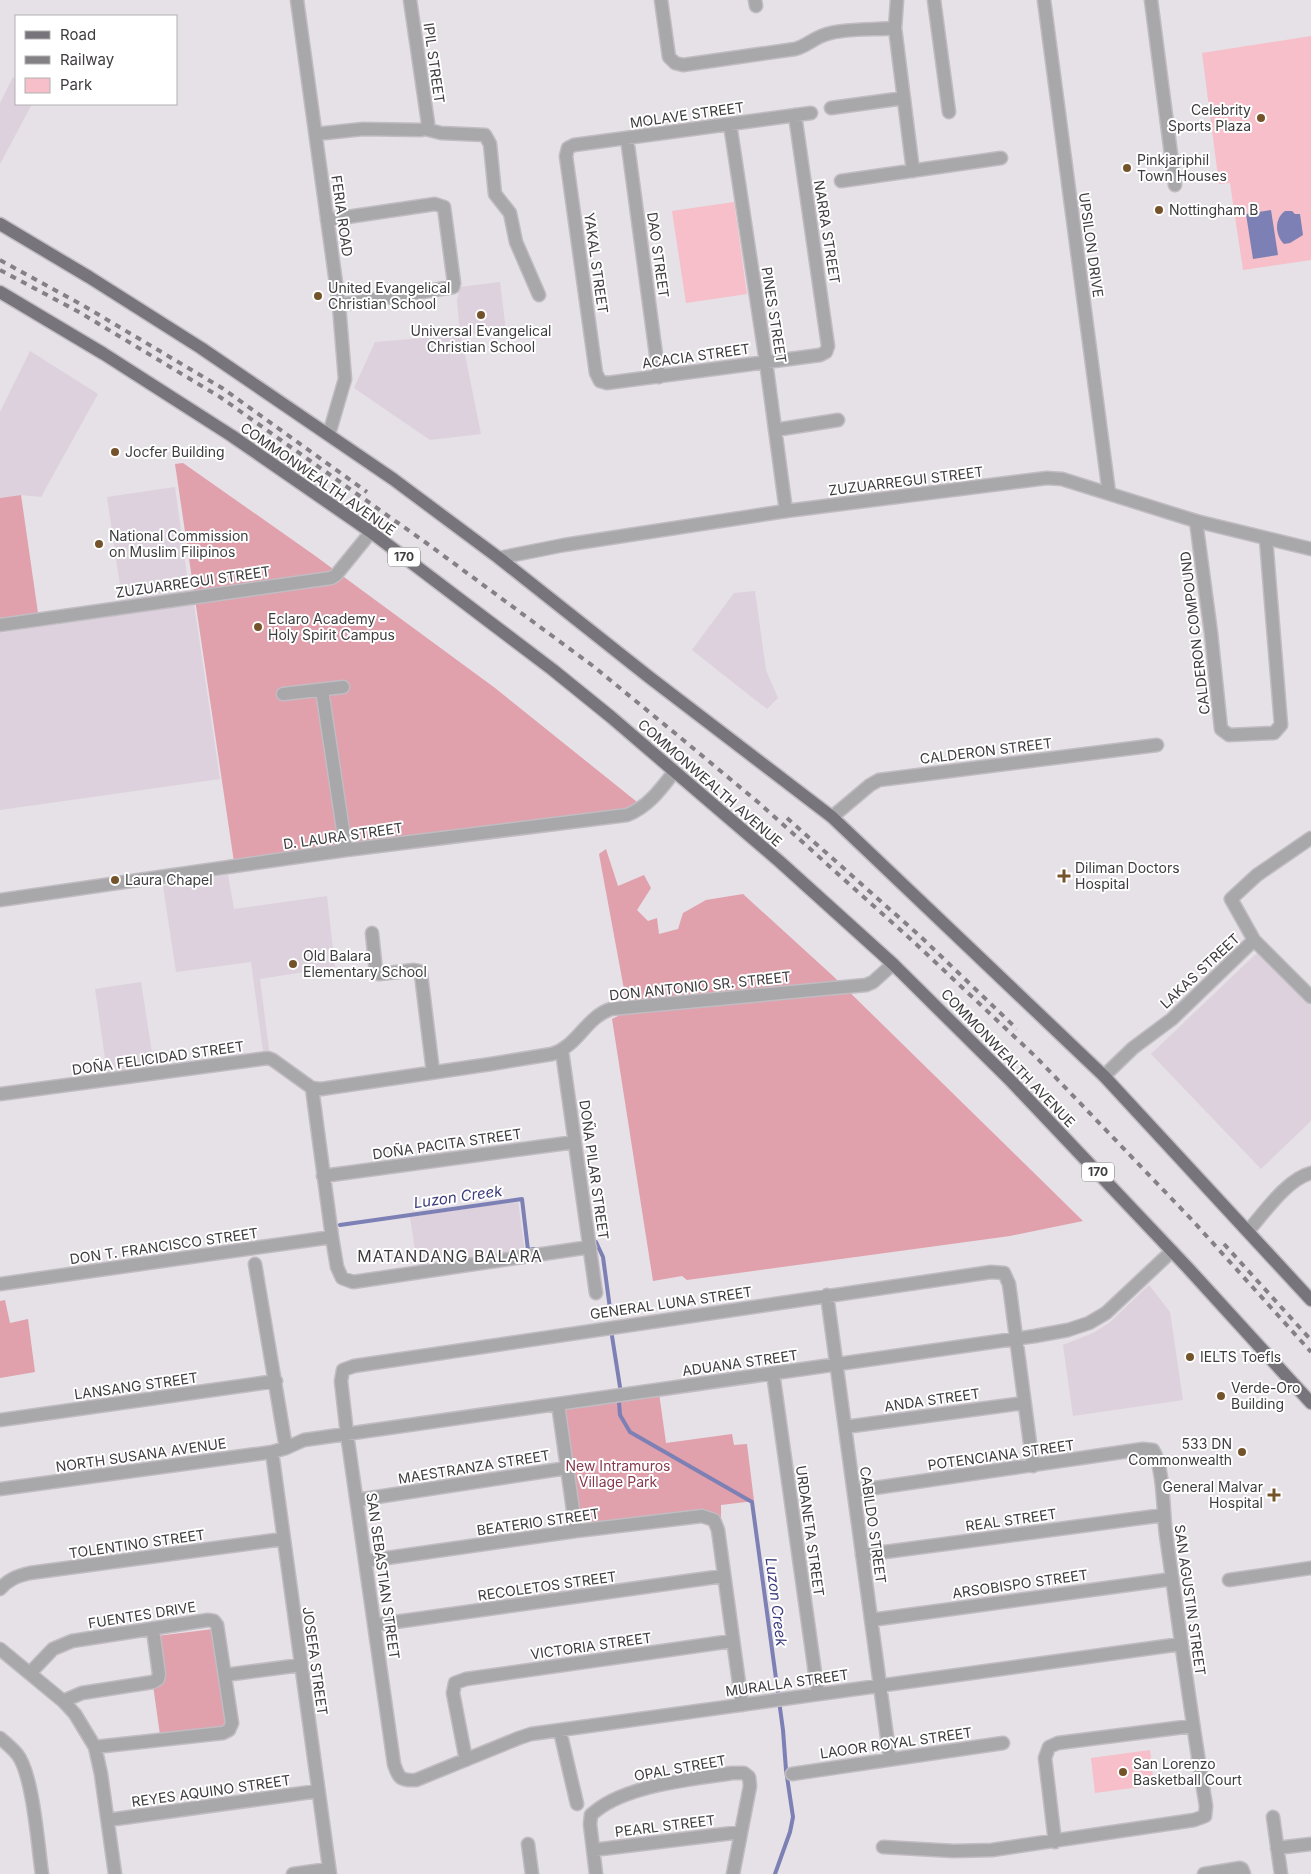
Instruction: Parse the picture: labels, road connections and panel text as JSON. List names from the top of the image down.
{
  "streets": {
    "main road": ["COMMONWEALTH AVENUE", "170"],
    "street": [
      "IPIL STREET",
      "MOLAVE STREET",
      "FERIA ROAD",
      "NARRA STREET",
      "UPSILON DRIVE",
      "DAO STREET",
      "YAKAL STREET",
      "PINES STREET",
      "ACACIA STREET",
      "ZUZUARREGUI STREET",
      "CALDERON COMPOUND",
      "CALDERON STREET",
      "D. LAURA STREET",
      "LAKAS STREET",
      "DON ANTONIO SR. STREET",
      "DOÑA FELICIDAD STREET",
      "DOÑA PACITA STREET",
      "DOÑA PILAR STREET",
      "DON T. FRANCISCO STREET",
      "GENERAL LUNA STREET",
      "ADUANA STREET",
      "LANSANG STREET",
      "ANDA STREET",
      "NORTH SUSANA AVENUE",
      "POTENCIANA STREET",
      "MAESTRANZA STREET",
      "REAL STREET",
      "BEATERIO STREET",
      "CABILDO STREET",
      "URDANETA STREET",
      "TOLENTINO STREET",
      "SAN SEBASTIAN STREET",
      "ARSOBISPO STREET",
      "RECOLETOS STREET",
      "SAN AGUSTIN STREET",
      "FUENTES DRIVE",
      "VICTORIA STREET",
      "JOSEFA STREET",
      "MURALLA STREET",
      "LAOOR ROYAL STREET",
      "OPAL STREET",
      "REYES AQUINO STREET",
      "PEARL STREET"
    ]
  },
  "crossings": [
    ["MOLAVE STREET", "NARRA STREET"],
    ["MOLAVE STREET", "DAO STREET"],
    ["MOLAVE STREET", "YAKAL STREET"],
    ["MOLAVE STREET", "PINES STREET"],
    ["NARRA STREET", "ACACIA STREET"],
    ["UPSILON DRIVE", "ZUZUARREGUI STREET"],
    ["DAO STREET", "ACACIA STREET"],
    ["YAKAL STREET", "ACACIA STREET"],
    ["PINES STREET", "ACACIA STREET"],
    ["PINES STREET", "ZUZUARREGUI STREET"],
    ["COMMONWEALTH AVENUE", "ZUZUARREGUI STREET"],
    ["COMMONWEALTH AVENUE", "D. LAURA STREET"],
    ["COMMONWEALTH AVENUE", "DON ANTONIO SR. STREET"],
    ["COMMONWEALTH AVENUE", "ADUANA STREET"],
    ["ZUZUARREGUI STREET", "CALDERON COMPOUND"],
    ["DON ANTONIO SR. STREET", "DOÑA PILAR STREET"],
    ["DOÑA PACITA STREET", "DOÑA PILAR STREET"],
    ["GENERAL LUNA STREET", "ADUANA STREET"],
    ["GENERAL LUNA STREET", "CABILDO STREET"],
    ["GENERAL LUNA STREET", "SAN SEBASTIAN STREET"],
    ["ADUANA STREET", "NORTH SUSANA AVENUE"],
    ["ADUANA STREET", "CABILDO STREET"],
    ["ADUANA STREET", "URDANETA STREET"],
    ["ADUANA STREET", "SAN SEBASTIAN STREET"],
    ["ANDA STREET", "CABILDO STREET"],
    ["NORTH SUSANA AVENUE", "JOSEFA STREET"],
    ["POTENCIANA STREET", "CABILDO STREET"],
    ["POTENCIANA STREET", "SAN AGUSTIN STREET"],
    ["MAESTRANZA STREET", "SAN SEBASTIAN STREET"],
    ["REAL STREET", "CABILDO STREET"],
    ["REAL STREET", "SAN AGUSTIN STREET"],
    ["BEATERIO STREET", "SAN SEBASTIAN STREET"],
    ["BEATERIO STREET", "RECOLETOS STREET"],
    ["CABILDO STREET", "ARSOBISPO STREET"],
    ["CABILDO STREET", "MURALLA STREET"],
    ["CABILDO STREET", "LAOOR ROYAL STREET"],
    ["URDANETA STREET", "MURALLA STREET"],
    ["TOLENTINO STREET", "JOSEFA STREET"],
    ["SAN SEBASTIAN STREET", "RECOLETOS STREET"],
    ["SAN SEBASTIAN STREET", "MURALLA STREET"],
    ["ARSOBISPO STREET", "SAN AGUSTIN STREET"],
    ["SAN AGUSTIN STREET", "MURALLA STREET"],
    ["VICTORIA STREET", "MURALLA STREET"],
    ["JOSEFA STREET", "REYES AQUINO STREET"],
    ["OPAL STREET", "PEARL STREET"]
  ],
  "districts": ["MATANDANG BALARA"],
  "water": ["Luzon Creek"],
  "parks": ["New Intramuros Village Park"],
  "places": {
    "other": [
      "Celebrity Sports Plaza",
      "Pinkjariphil Town Houses",
      "Nottingham B",
      "United Evangelical Christian School",
      "Universal Evangelical Christian School",
      "Jocfer Building",
      "National Commission on Muslim Filipinos",
      "Eclaro Academy - Holy Spirit Campus",
      "Laura Chapel",
      "Old Balara Elementary School",
      "IELTS Toefls",
      "Verde-Oro Building",
      "533 DN Commonwealth",
      "San Lorenzo Basketball Court"
    ],
    "health": ["Diliman Doctors Hospital", "General Malvar Hospital"]
  },
  "legend": ["Road", "Railway", "Park"]
}
